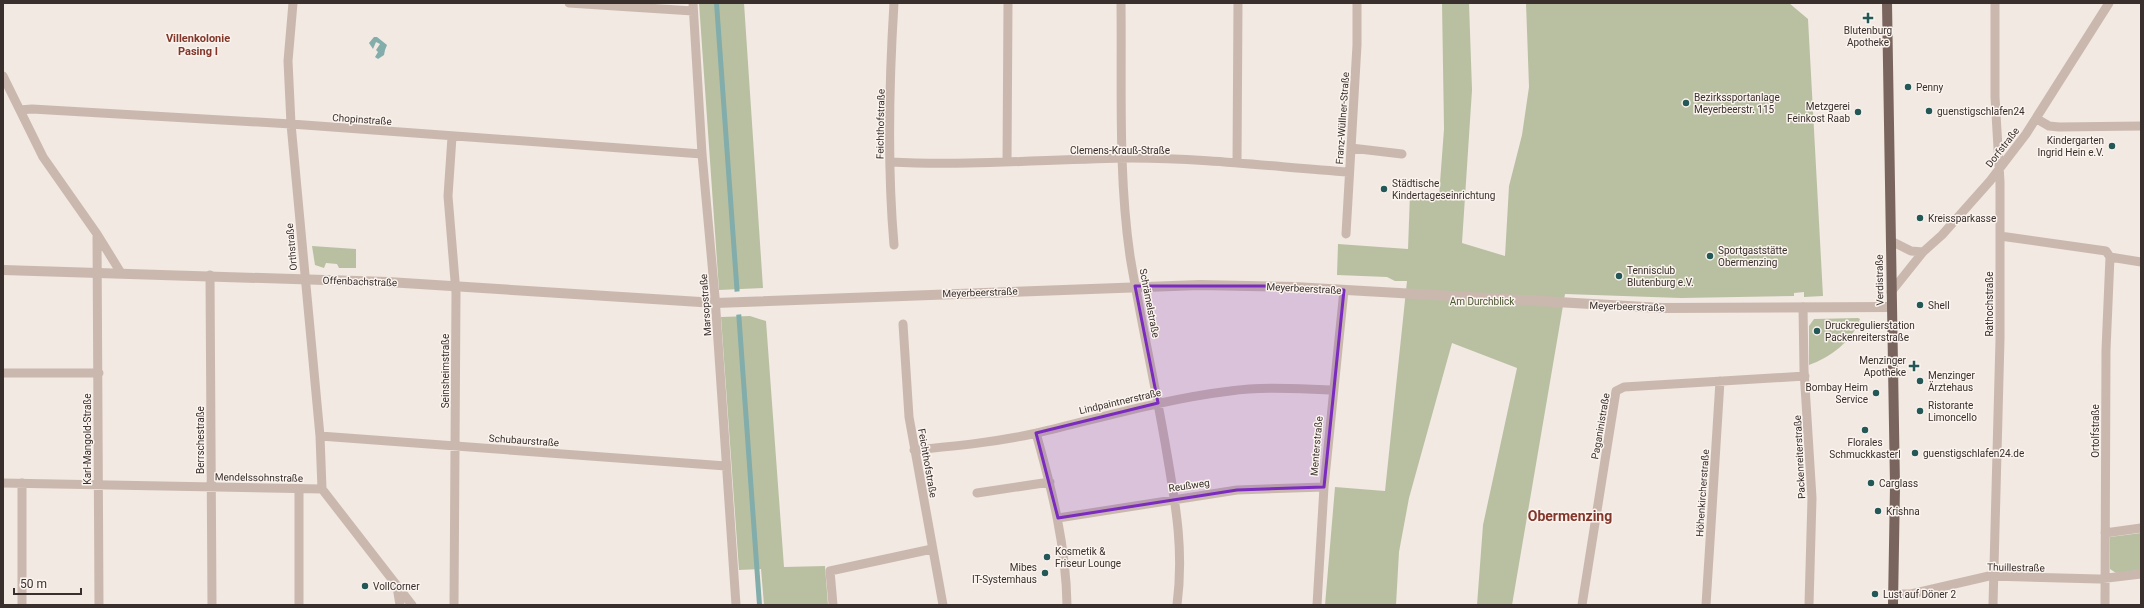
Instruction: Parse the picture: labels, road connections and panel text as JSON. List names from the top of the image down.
{
  "streets": {
    "main road": ["Verdistraße"],
    "street": [
      "Franz-Wüllner-Straße",
      "Chopinstraße",
      "Feichthofstraße",
      "Dorfstraße",
      "Clemens-Krauß-Straße",
      "Orthstraße",
      "Offenbachstraße",
      "Meyerbeerstraße",
      "Schrämelstraße",
      "Rathochstraße",
      "Marsopstraße",
      "Seinsheimstraße",
      "Lindpaintnerstraße",
      "Paganinistraße",
      "Ortolfstraße",
      "Karl-Mangold-Straße",
      "Berrschestraße",
      "Schubaurstraße",
      "Menterstraße",
      "Packenreiterstraße",
      "Mendelssohnstraße",
      "Reußweg",
      "Höhenkircherstraße",
      "Thuillestraße"
    ]
  },
  "crossings": [
    ["Franz-Wüllner-Straße", "Clemens-Krauß-Straße"],
    ["Chopinstraße", "Orthstraße"],
    ["Chopinstraße", "Marsopstraße"],
    ["Chopinstraße", "Seinsheimstraße"],
    ["Feichthofstraße", "Clemens-Krauß-Straße"],
    ["Feichthofstraße", "Lindpaintnerstraße"],
    ["Dorfstraße", "Verdistraße"],
    ["Dorfstraße", "Rathochstraße"],
    ["Clemens-Krauß-Straße", "Schrämelstraße"],
    ["Orthstraße", "Offenbachstraße"],
    ["Orthstraße", "Schubaurstraße"],
    ["Orthstraße", "Mendelssohnstraße"],
    ["Verdistraße", "Meyerbeerstraße"],
    ["Verdistraße", "Thuillestraße"],
    ["Offenbachstraße", "Meyerbeerstraße"],
    ["Offenbachstraße", "Marsopstraße"],
    ["Offenbachstraße", "Seinsheimstraße"],
    ["Offenbachstraße", "Karl-Mangold-Straße"],
    ["Offenbachstraße", "Berrschestraße"],
    ["Meyerbeerstraße", "Schrämelstraße"],
    ["Meyerbeerstraße", "Marsopstraße"],
    ["Meyerbeerstraße", "Menterstraße"],
    ["Meyerbeerstraße", "Packenreiterstraße"],
    ["Schrämelstraße", "Lindpaintnerstraße"],
    ["Schrämelstraße", "Reußweg"],
    ["Rathochstraße", "Thuillestraße"],
    ["Marsopstraße", "Schubaurstraße"],
    ["Seinsheimstraße", "Schubaurstraße"],
    ["Lindpaintnerstraße", "Menterstraße"],
    ["Paganinistraße", "Packenreiterstraße"],
    ["Paganinistraße", "Höhenkircherstraße"],
    ["Ortolfstraße", "Thuillestraße"],
    ["Karl-Mangold-Straße", "Mendelssohnstraße"],
    ["Berrschestraße", "Mendelssohnstraße"],
    ["Menterstraße", "Reußweg"]
  ],
  "districts": ["Villenkolonie Pasing I", "Obermenzing"],
  "parks": ["Am Durchblick"],
  "places": {
    "health": ["Blutenburg Apotheke", "Menzinger Apotheke"],
    "other": [
      "Penny",
      "Bezirkssportanlage Meyerbeerstr. 115",
      "guenstigschlafen24",
      "Metzgerei Feinkost Raab",
      "Kindergarten Ingrid Hein e.V.",
      "Städtische Kindertageseinrichtung",
      "Kreissparkasse",
      "Sportgaststätte Obermenzing",
      "Tennisclub Blutenburg e.V.",
      "Shell",
      "Druckregulierstation Packenreiterstraße",
      "Menzinger Ärztehaus",
      "Bombay Heim Service",
      "Ristorante Limoncello",
      "Florales Schmuckkasterl",
      "guenstigschlafen24.de",
      "Carglass",
      "Krishna",
      "Kosmetik & Friseur Lounge",
      "Mibes IT-Systemhaus",
      "VollCorner",
      "Lust auf Döner 2"
    ]
  },
  "scale_bar": "50 m"
}
